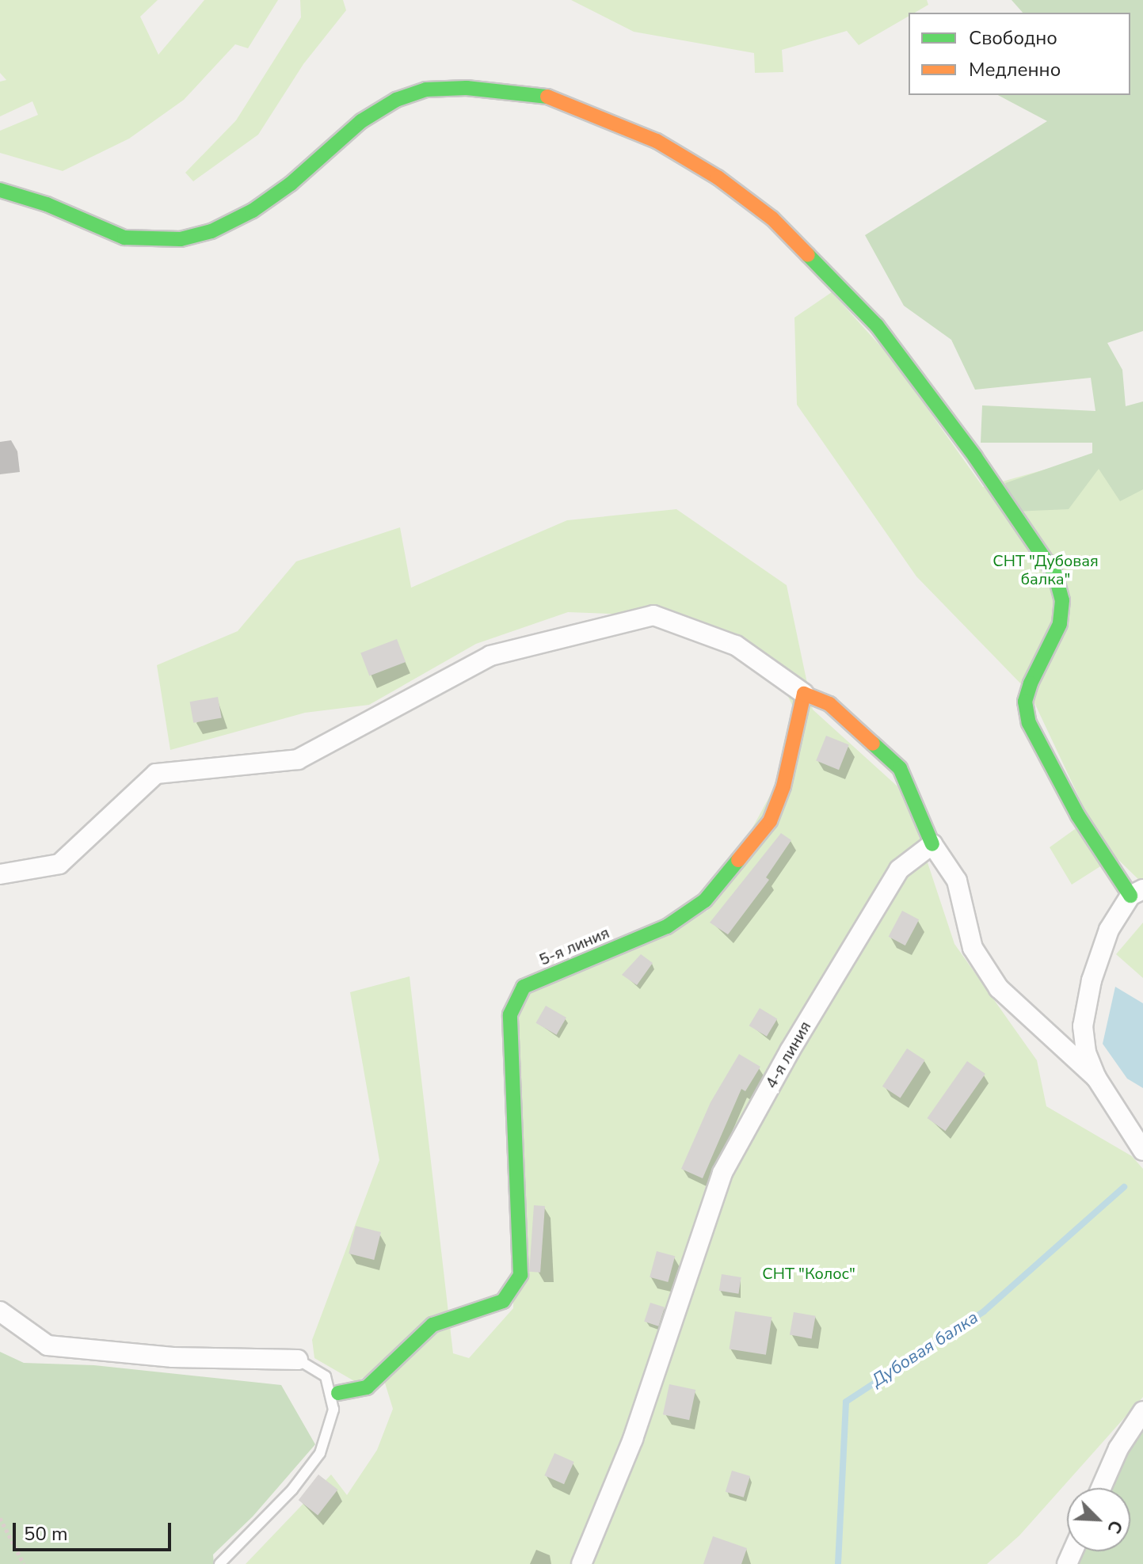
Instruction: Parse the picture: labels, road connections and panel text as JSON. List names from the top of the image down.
{
  "streets": {
    "street": ["5-я линия", "4-я линия"]
  },
  "water": ["Дубовая балка"],
  "parks": ["СНТ \"Дубовая балка\"", "СНТ \"Колос\""],
  "legend": ["Свободно", "Медленно"],
  "scale_bar": "50 m",
  "north": "bottom right"
}
